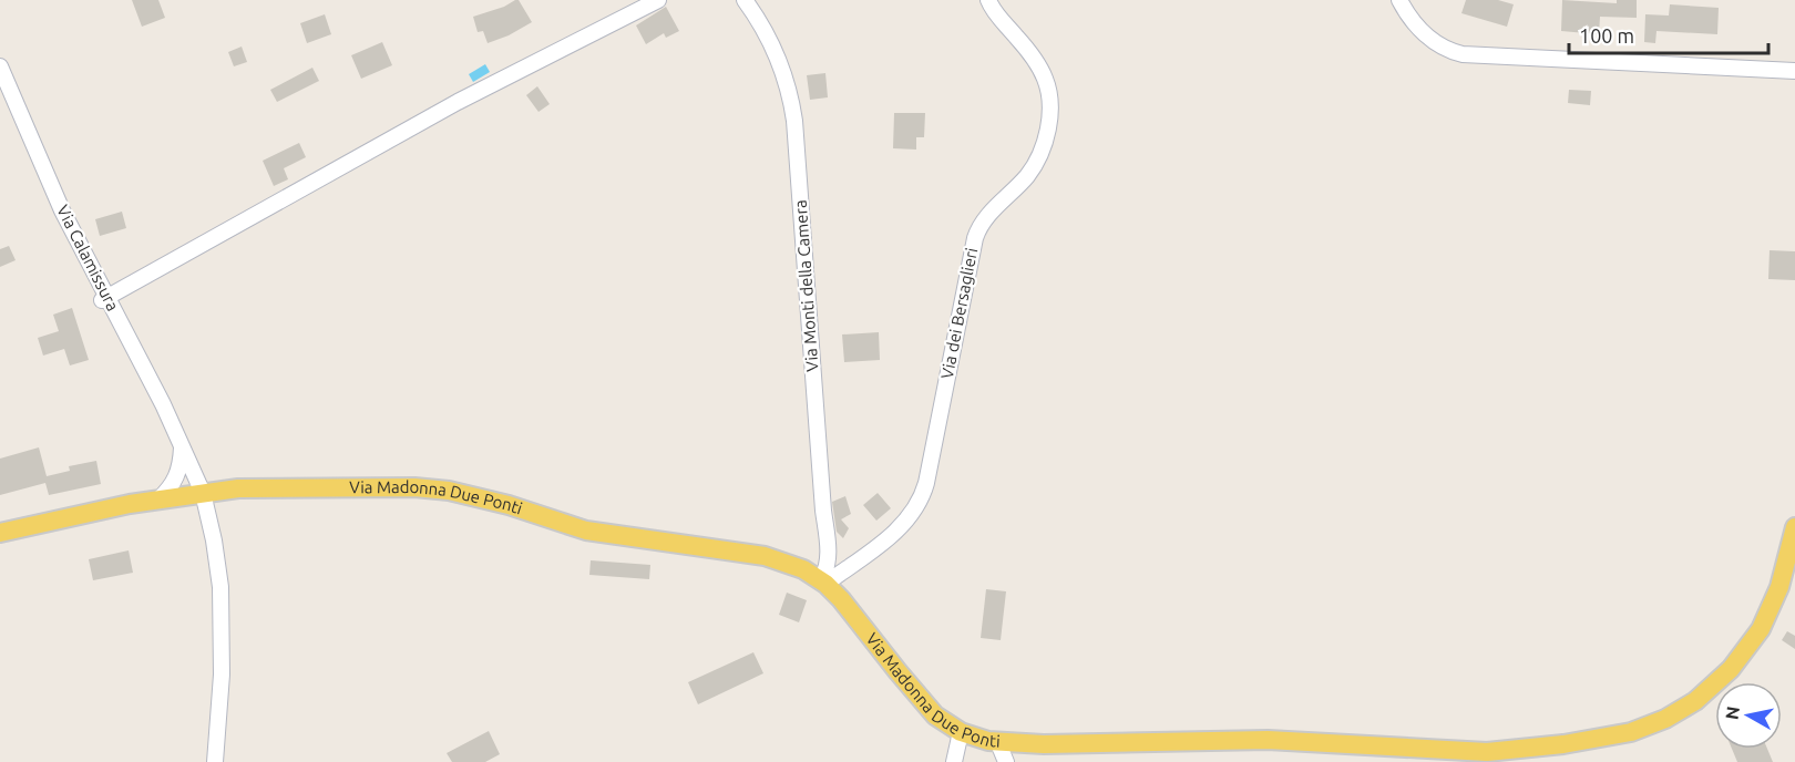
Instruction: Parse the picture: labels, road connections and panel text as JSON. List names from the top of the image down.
{
  "streets": {
    "main road": ["Via Madonna Due Ponti"],
    "street": ["Via Calamissura", "Via Monti della Camera", "Via dei Bersaglieri"]
  },
  "crossings": [
    ["Via Calamissura", "Via Madonna Due Ponti"],
    ["Via Monti della Camera", "Via dei Bersaglieri"],
    ["Via Monti della Camera", "Via Madonna Due Ponti"],
    ["Via dei Bersaglieri", "Via Madonna Due Ponti"]
  ],
  "scale_bar": "100 m",
  "north": "left"
}
